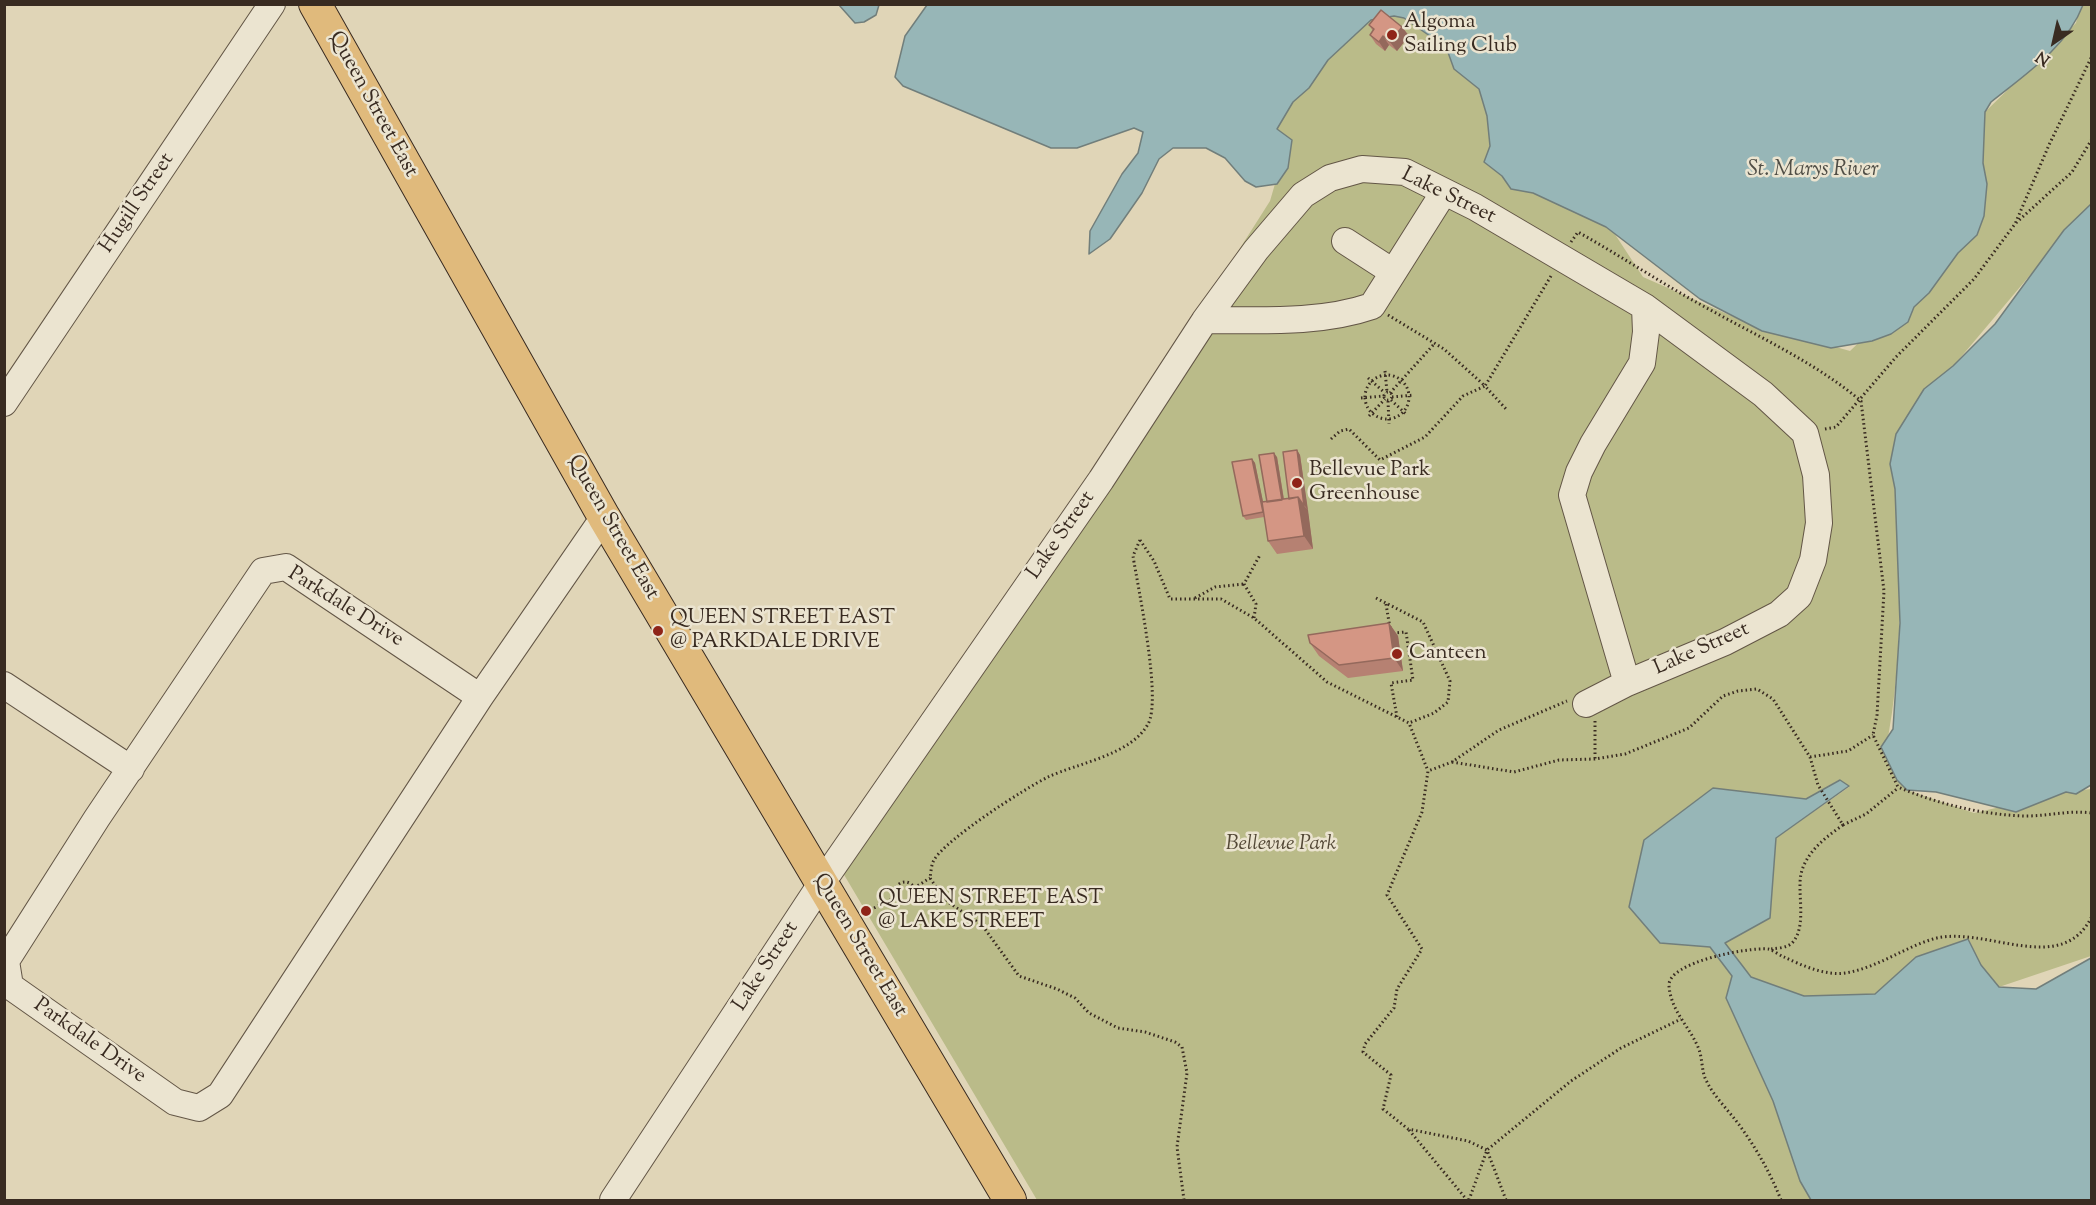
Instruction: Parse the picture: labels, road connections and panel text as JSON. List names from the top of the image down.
{
  "streets": {
    "main road": ["Queen Street East"],
    "street": ["Lake Street", "Hugill Street", "Parkdale Drive"]
  },
  "crossings": [
    ["Queen Street East", "Lake Street"],
    ["Queen Street East", "Parkdale Drive"]
  ],
  "water": ["St. Marys River"],
  "parks": ["Bellevue Park"],
  "places": [
    "Algoma Sailing Club",
    "Bellevue Park Greenhouse",
    "QUEEN STREET EAST @ PARKDALE DRIVE",
    "Canteen",
    "QUEEN STREET EAST @ LAKE STREET"
  ],
  "north": "bottom left"
}
